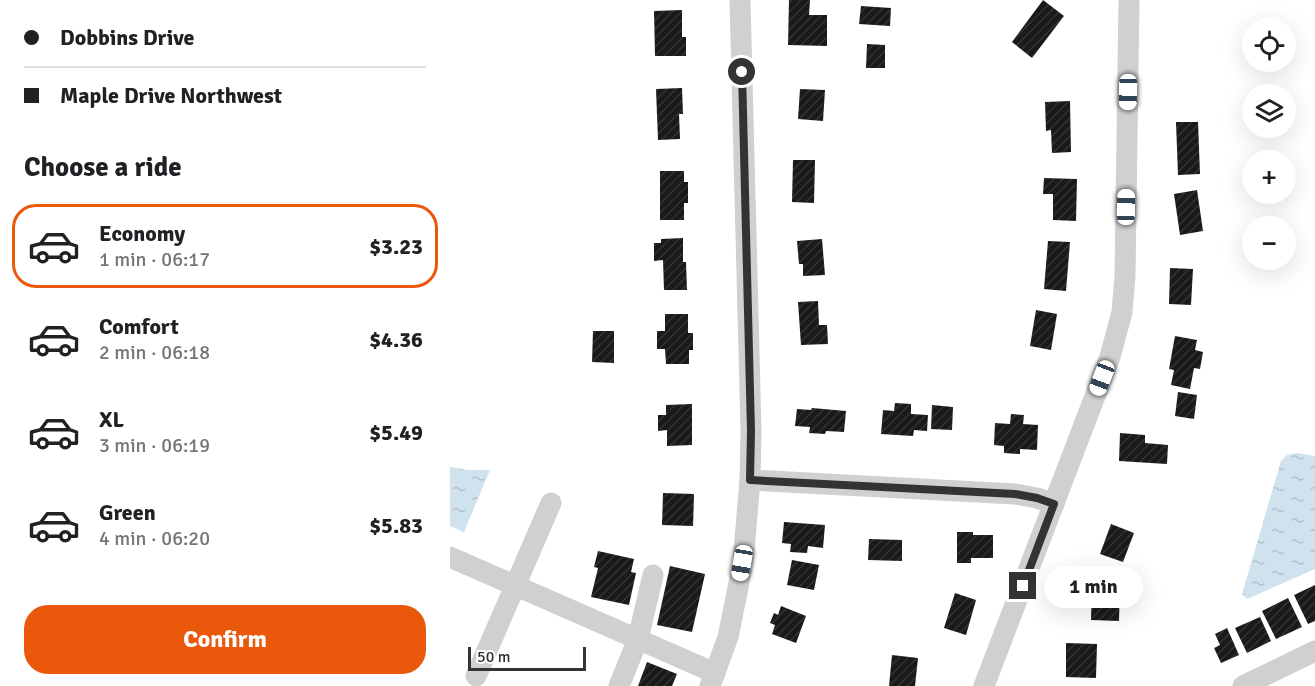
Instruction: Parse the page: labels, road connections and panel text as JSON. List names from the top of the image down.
{
  "scale_bar": "50 m",
  "page": {
    "banner": ["Dobbins Drive", "Maple Drive Northwest"],
    "map_buttons": ["+", "−"],
    "heading": "Choose a ride",
    "list": [
      {
        "name": "Economy",
        "note": "1 min · 06:17",
        "value": "$3.23"
      },
      {
        "name": "Comfort",
        "note": "2 min · 06:18",
        "value": "$4.36"
      },
      {
        "name": "XL",
        "note": "3 min · 06:19",
        "value": "$5.49"
      },
      {
        "name": "Green",
        "note": "4 min · 06:20",
        "value": "$5.83"
      }
    ],
    "bubble": "1 min",
    "buttons": "Confirm",
    "scale": "50 m"
  }
}
